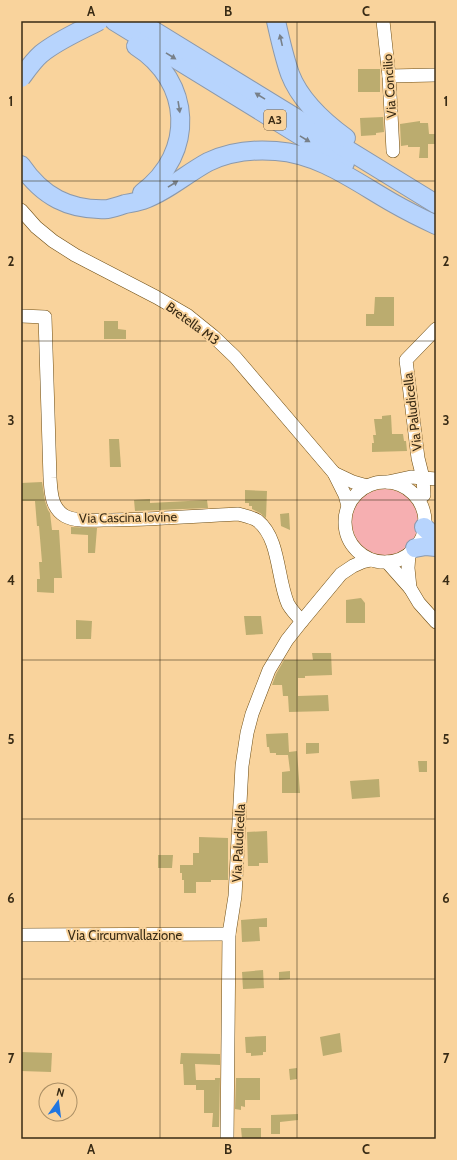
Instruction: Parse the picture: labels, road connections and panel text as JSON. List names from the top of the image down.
{
  "streets": {
    "highway": ["A3"],
    "street": [
      "Via Concilio",
      "Bretella M3",
      "Via Paludicella",
      "Via Cascina Iovine",
      "Via Circumvallazione"
    ]
  },
  "crossings": [
    ["Bretella M3", "Via Paludicella"],
    ["Via Paludicella", "Via Cascina Iovine"],
    ["Via Paludicella", "Via Circumvallazione"]
  ],
  "north": "top",
  "grid": {
    "columns": ["A", "B", "C"],
    "rows": [
      "1",
      "2",
      "3",
      "4",
      "5",
      "6",
      "7"
    ]
  }
}
